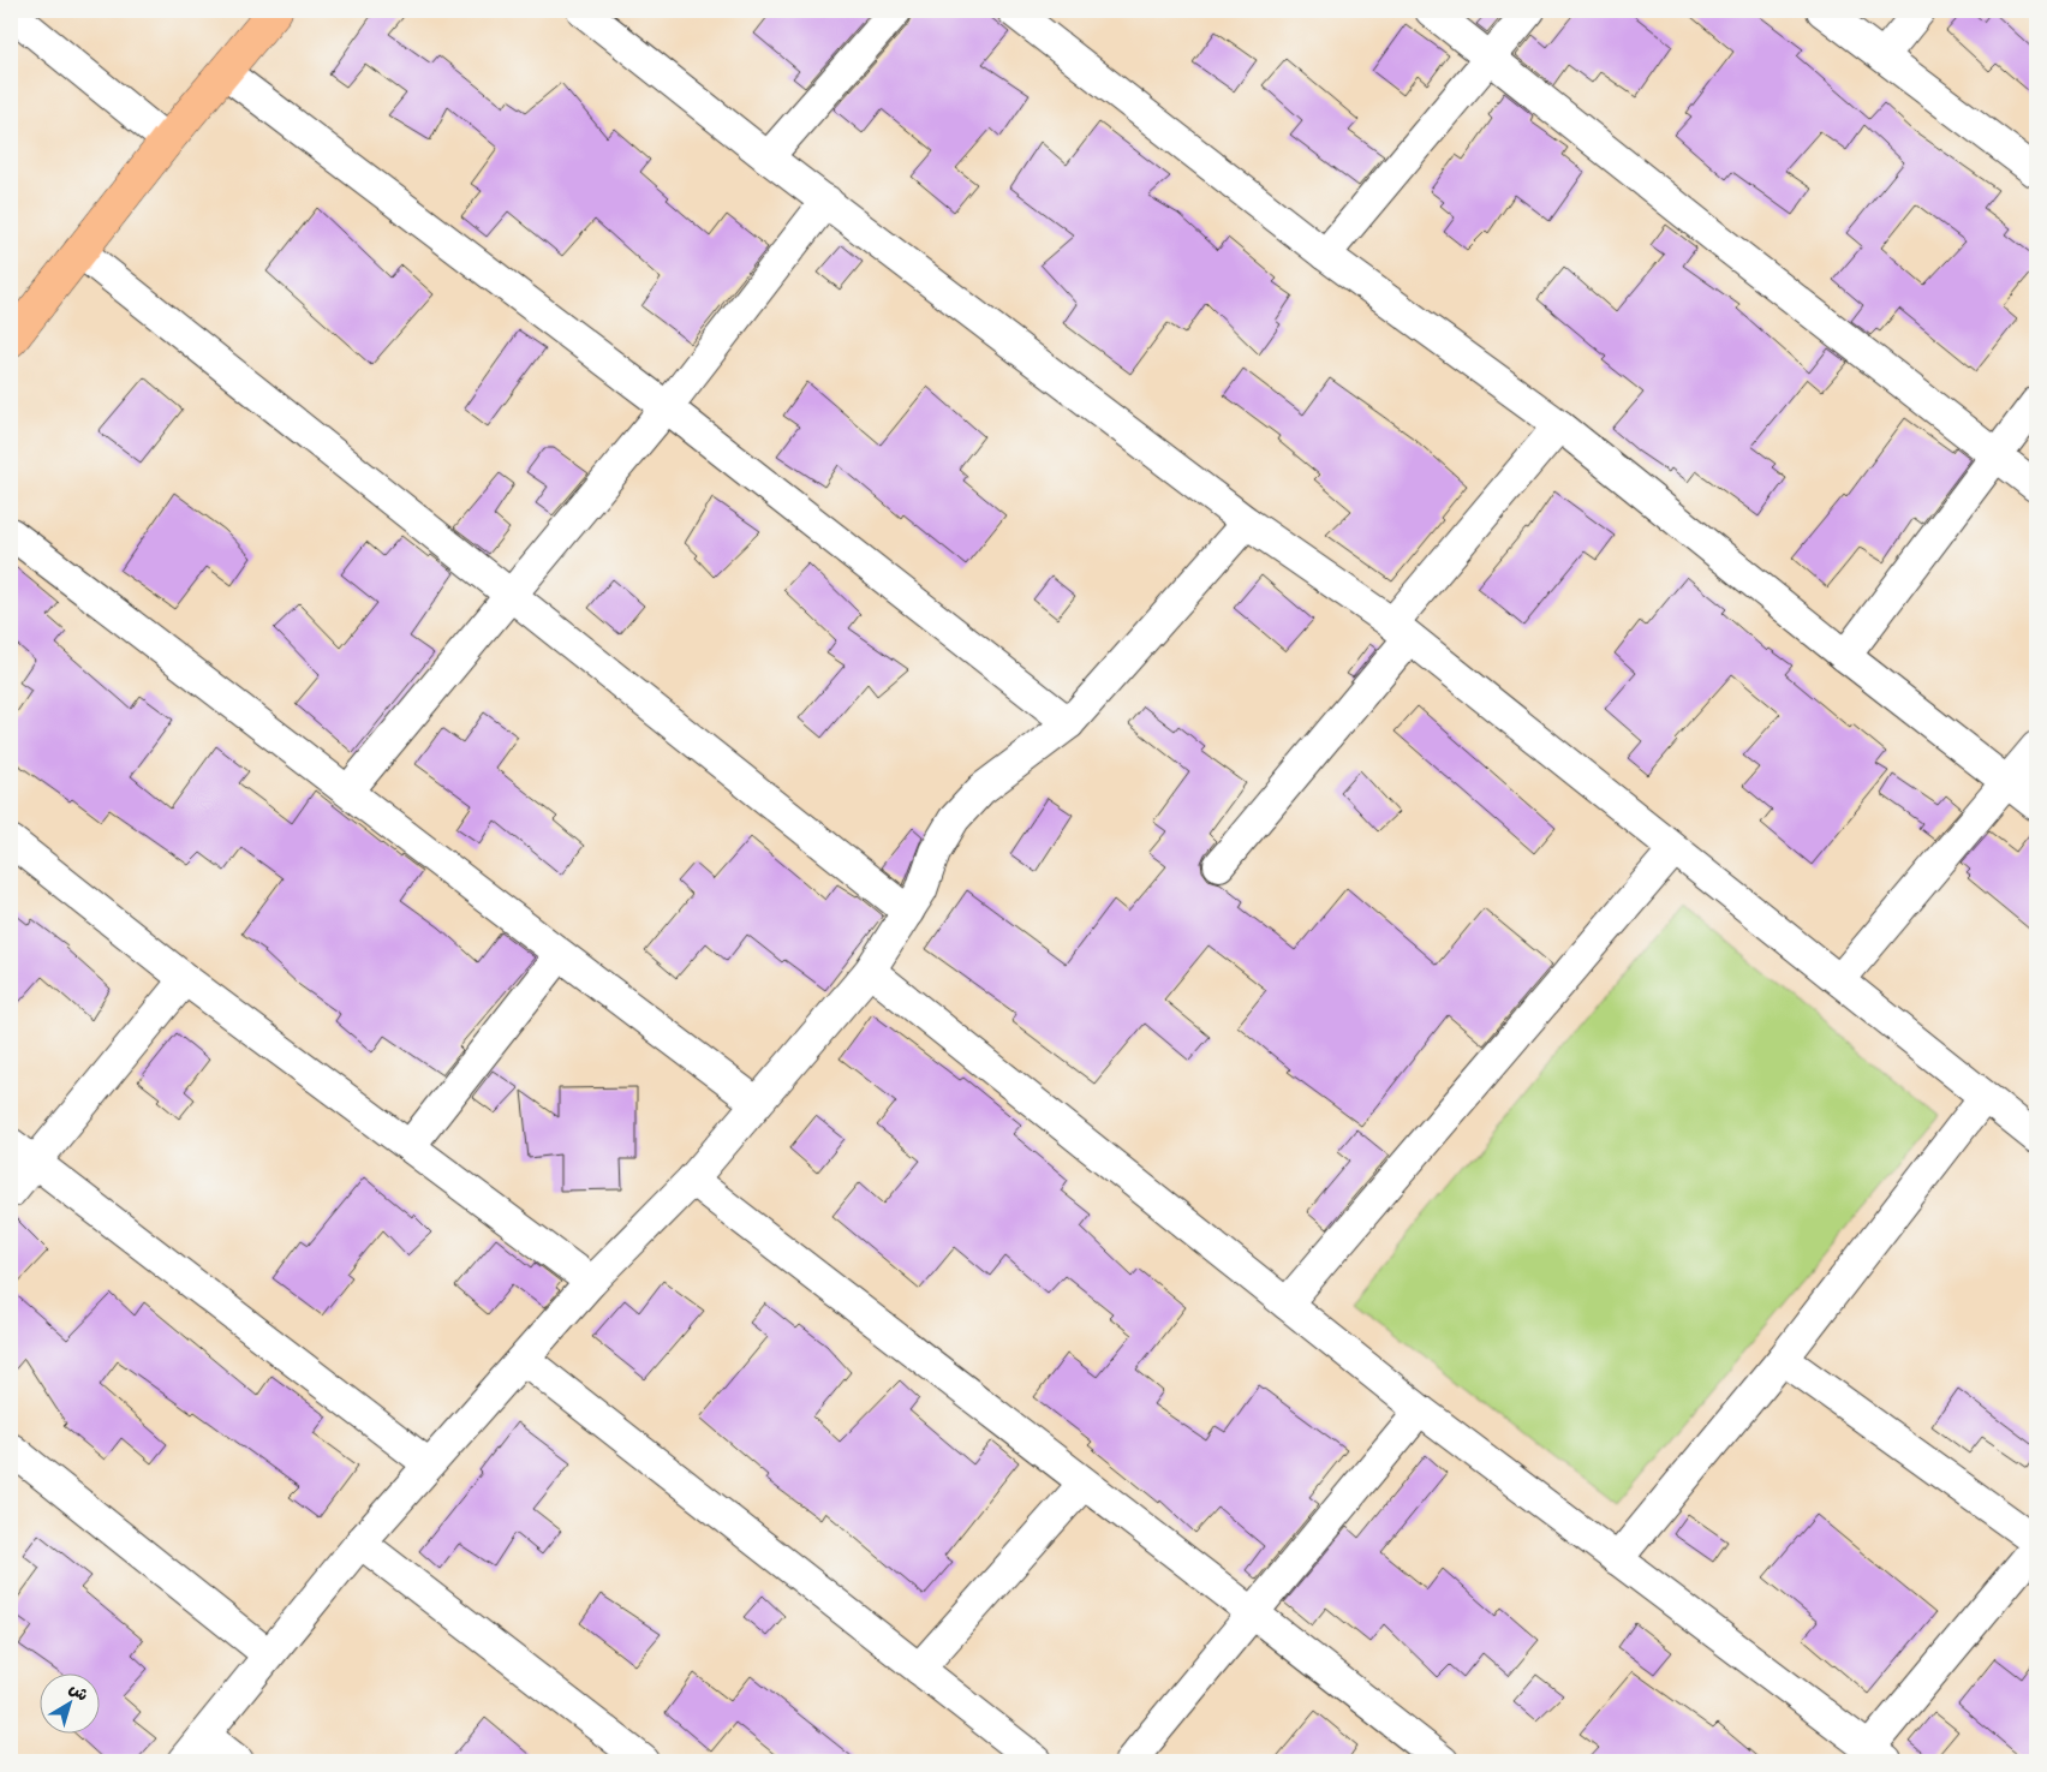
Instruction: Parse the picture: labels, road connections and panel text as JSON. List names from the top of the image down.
{
  "north": "top right"
}
